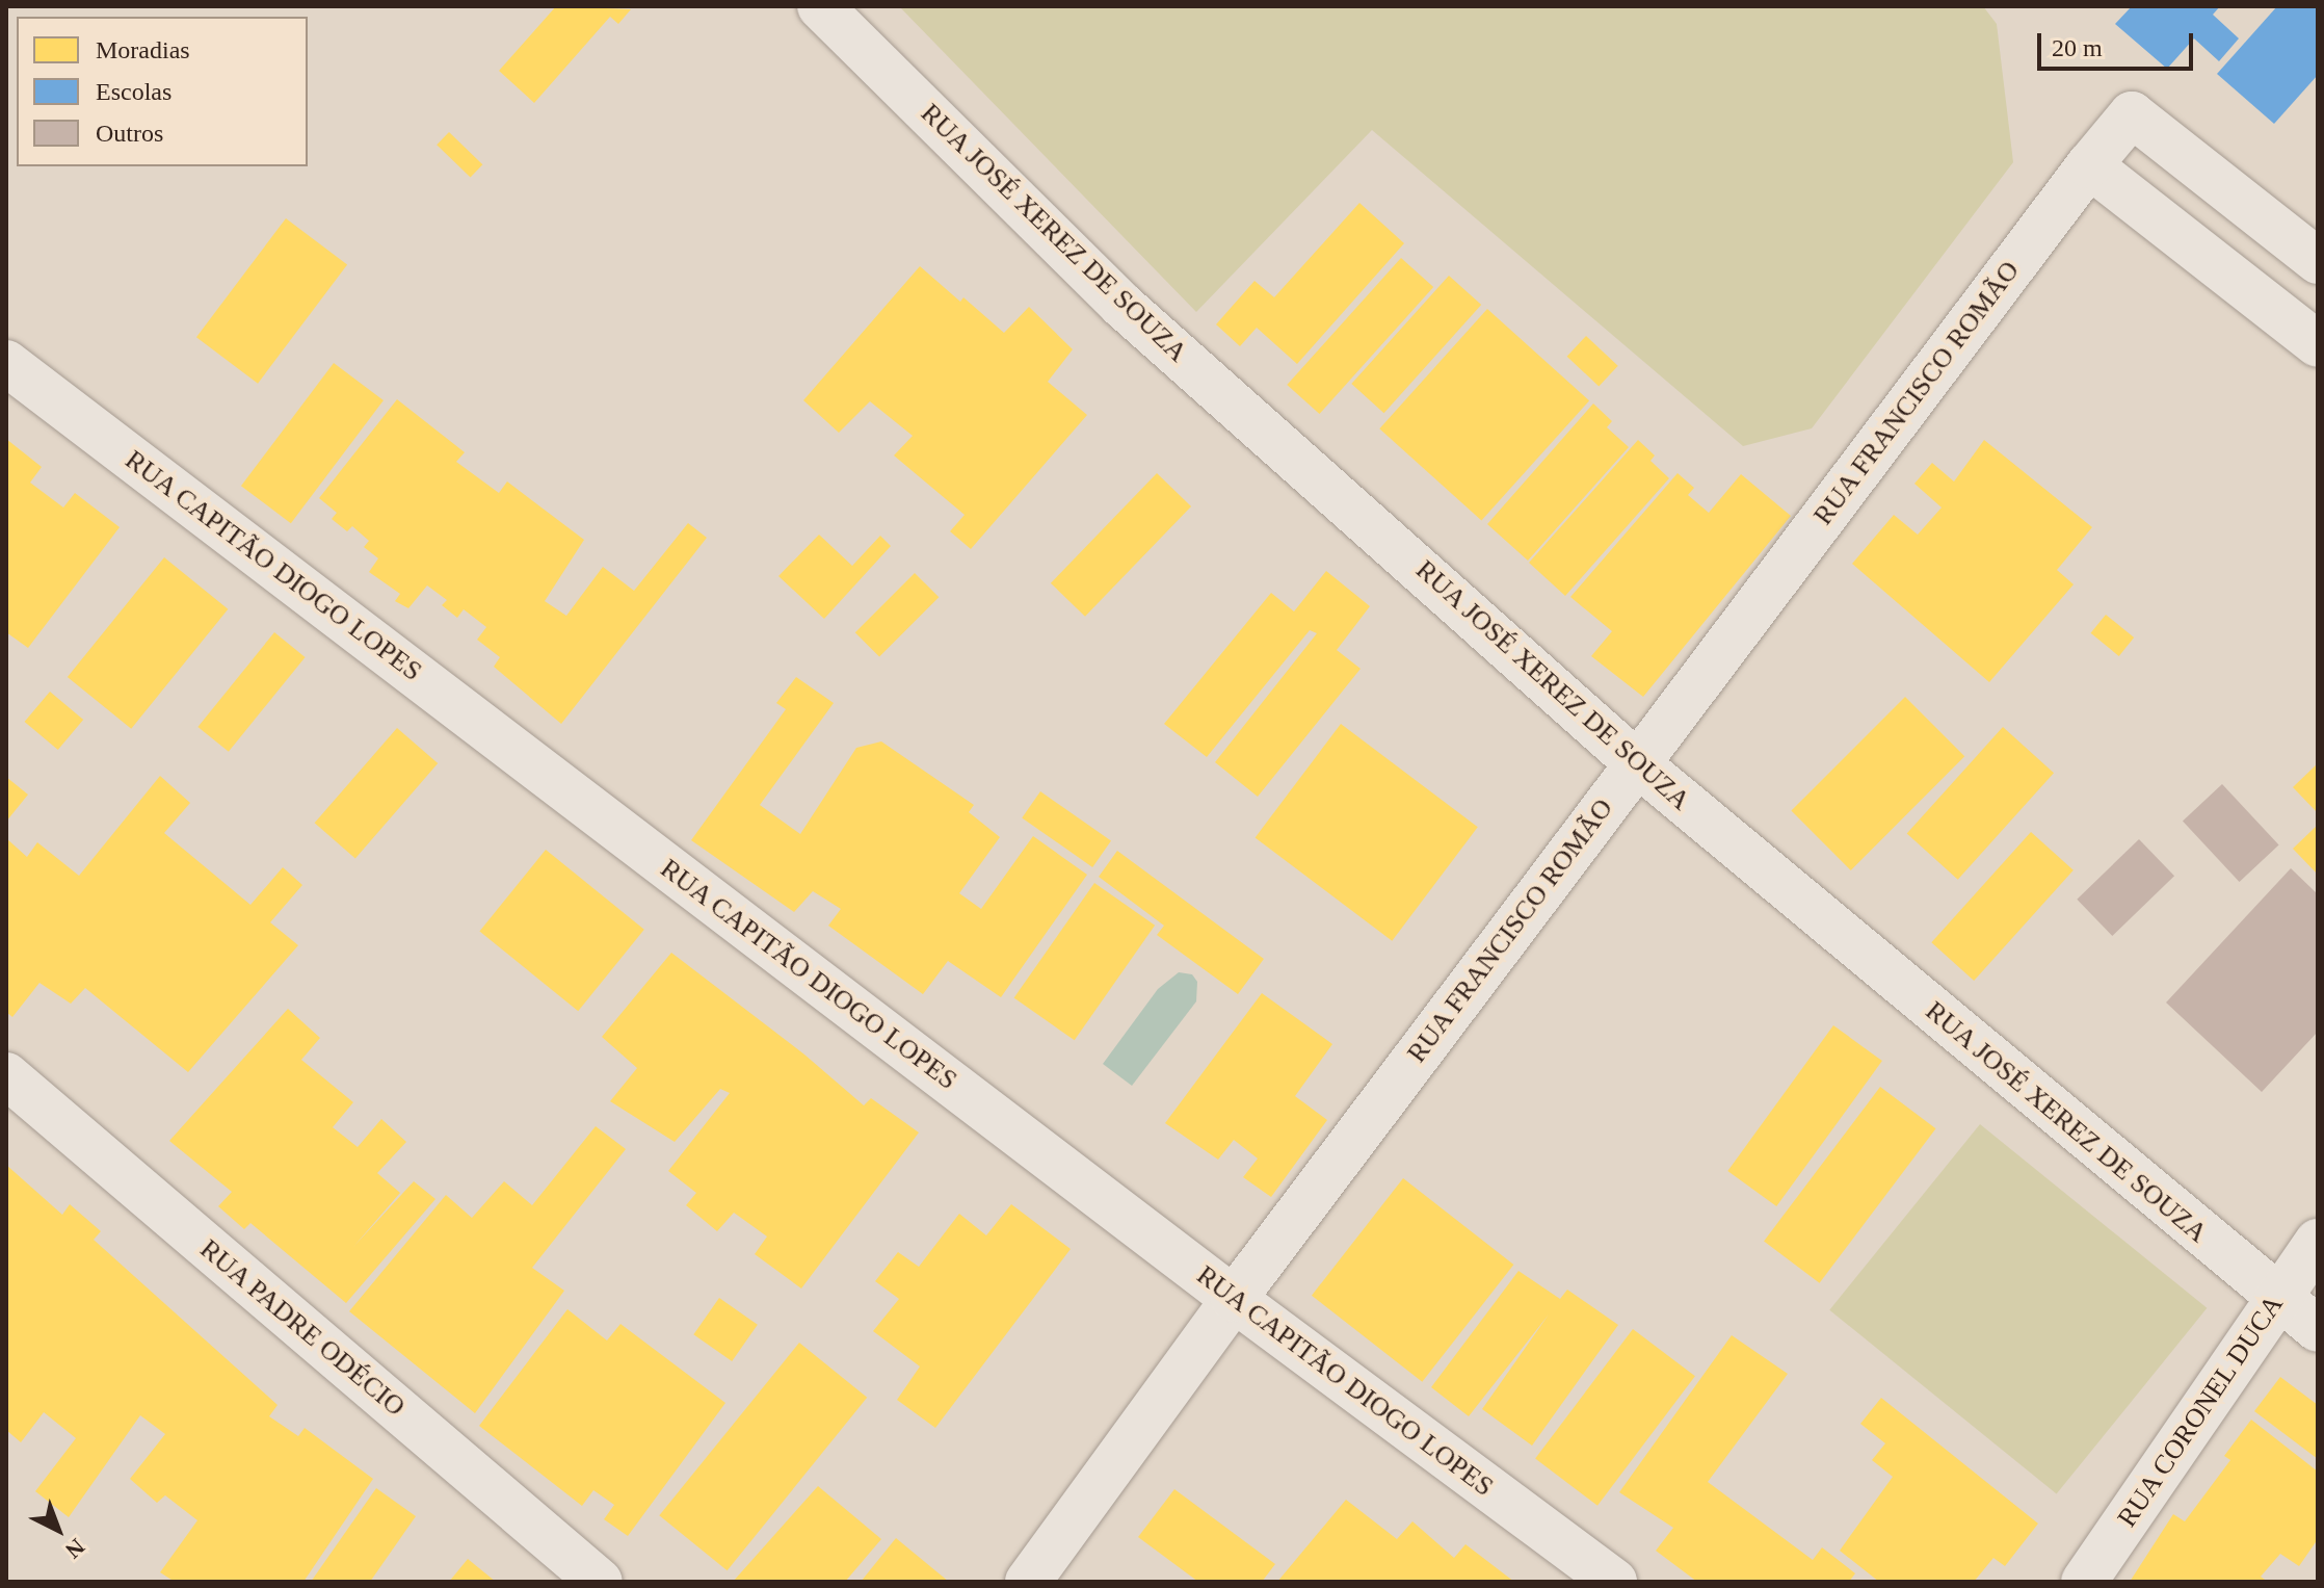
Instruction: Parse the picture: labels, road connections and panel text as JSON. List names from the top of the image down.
{
  "streets": {
    "street": [
      "RUA JOSÉ XEREZ DE SOUZA",
      "RUA FRANCISCO ROMÃO",
      "RUA CAPITÃO DIOGO LOPES",
      "RUA PADRE ODÉCIO",
      "RUA CORONEL DUCA"
    ]
  },
  "crossings": [
    ["RUA JOSÉ XEREZ DE SOUZA", "RUA FRANCISCO ROMÃO"],
    ["RUA JOSÉ XEREZ DE SOUZA", "RUA CORONEL DUCA"],
    ["RUA FRANCISCO ROMÃO", "RUA CAPITÃO DIOGO LOPES"]
  ],
  "legend": ["Moradias", "Escolas", "Outros"],
  "scale_bar": "20 m",
  "north": "bottom right"
}
